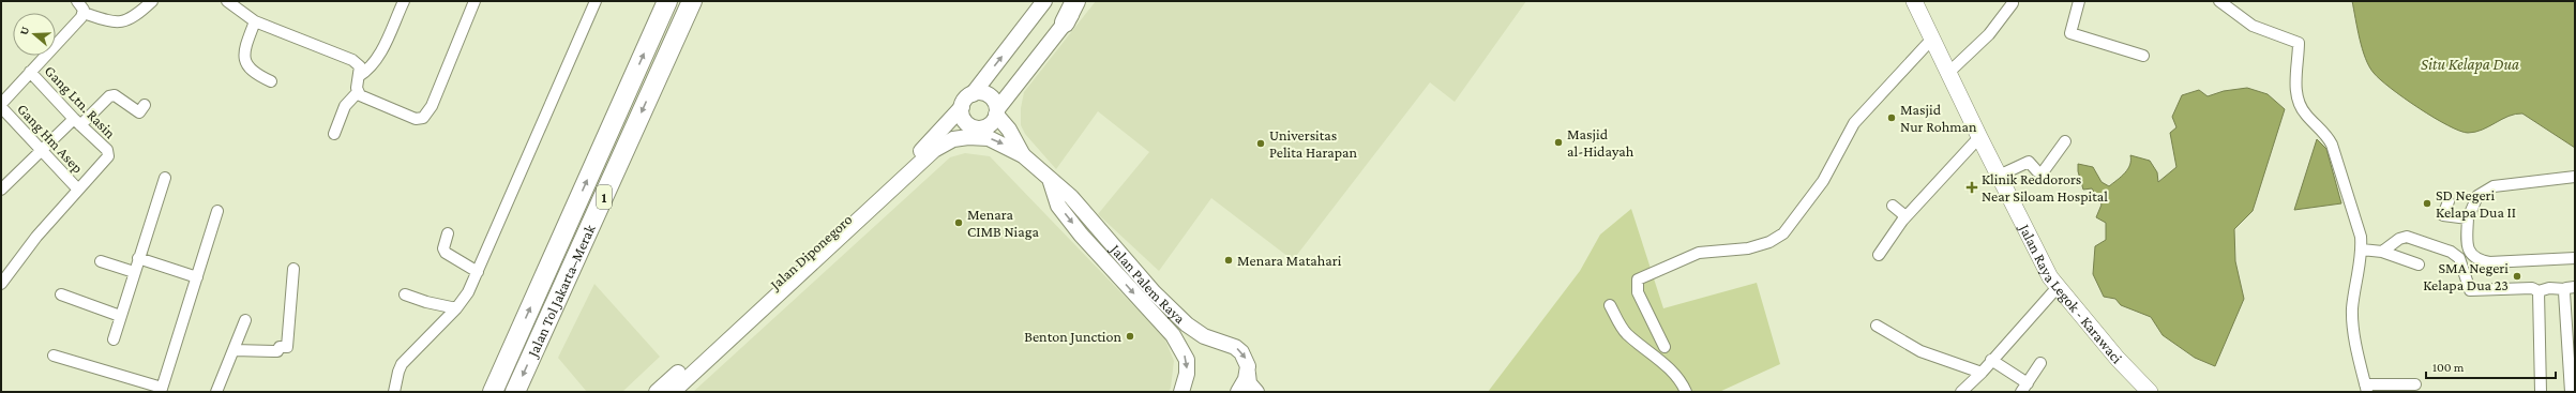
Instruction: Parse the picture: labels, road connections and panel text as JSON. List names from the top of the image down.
{
  "streets": {
    "highway": ["1", "Jalan Tol Jakarta–Merak"],
    "main road": ["Jalan Raya Legok - Karawaci"],
    "street": [
      "Gang Ltn. Rasin",
      "Gang Hm Asep",
      "Jalan Diponegoro",
      "Jalan Palem Raya"
    ]
  },
  "crossings": [
    ["Gang Ltn. Rasin", "Gang Hm Asep"],
    ["Jalan Diponegoro", "Jalan Palem Raya"]
  ],
  "water": ["Situ Kelapa Dua"],
  "places": {
    "other": [
      "Masjid Nur Rohman",
      "Masjid al-Hidayah",
      "Universitas Pelita Harapan",
      "SD Negeri Kelapa Dua II",
      "Menara CIMB Niaga",
      "Menara Matahari",
      "SMA Negeri Kelapa Dua 23",
      "Benton Junction"
    ],
    "health": ["Klinik Reddorors Near Siloam Hospital"]
  },
  "scale_bar": "100 m",
  "north": "left"
}
